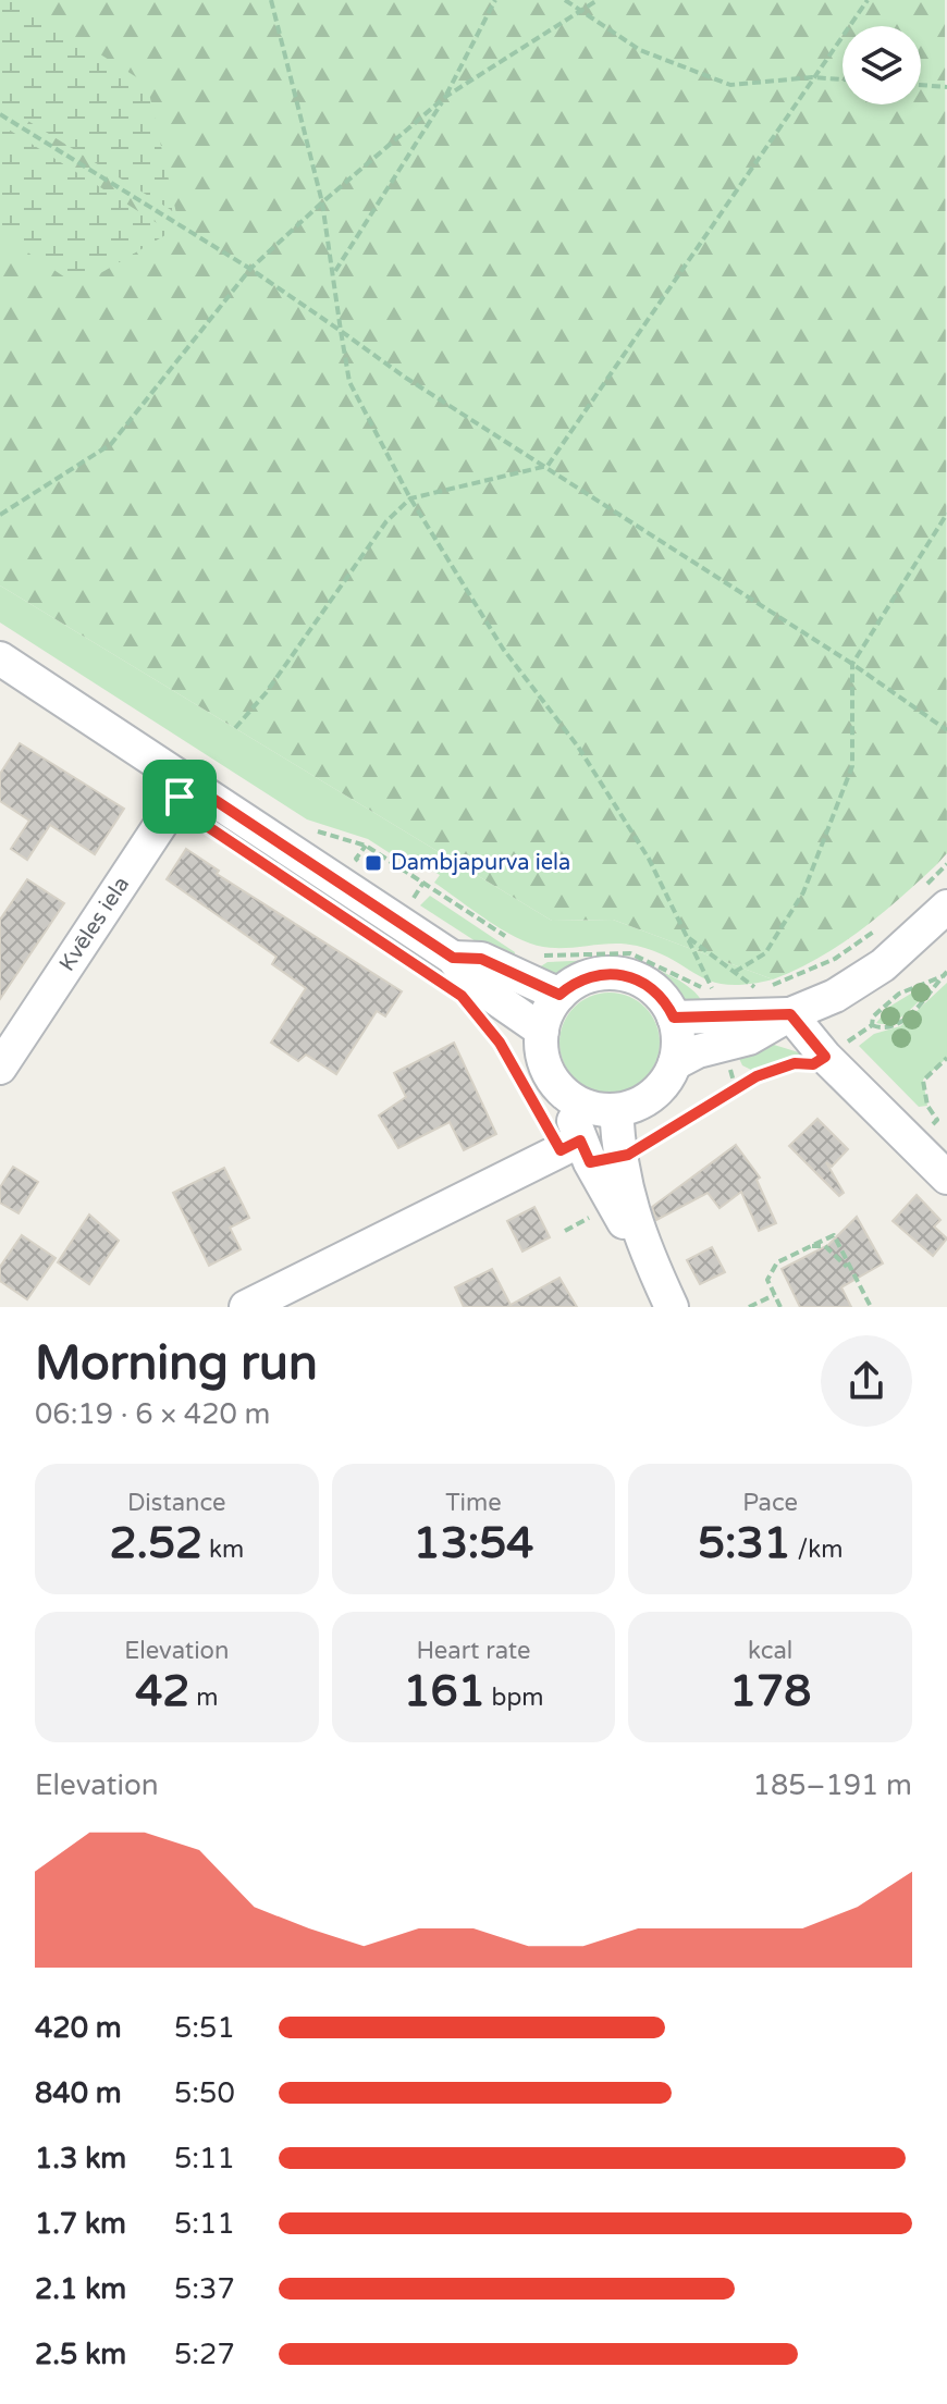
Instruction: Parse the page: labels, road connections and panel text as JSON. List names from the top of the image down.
{
  "streets": {
    "street": ["Kvēles iela"]
  },
  "places": {
    "transit": ["Dambjapurva iela"]
  },
  "page": {
    "heading": ["Morning run", "06:19 · 6 × 420 m"],
    "stats": [
      ["Distance", "2.52 km"],
      ["Time", "13:54"],
      ["Pace", "5:31 /km"],
      ["Elevation", "42 m"],
      ["Heart rate", "161 bpm"],
      ["kcal", "178"]
    ],
    "chart": ["Elevation", "185–191 m"],
    "list": [
      {
        "name": "420 m",
        "note": "5:51"
      },
      {
        "name": "840 m",
        "note": "5:50"
      },
      {
        "name": "1.3 km",
        "note": "5:11"
      },
      {
        "name": "1.7 km",
        "note": "5:11"
      },
      {
        "name": "2.1 km",
        "note": "5:37"
      },
      {
        "name": "2.5 km",
        "note": "5:27"
      }
    ]
  }
}
